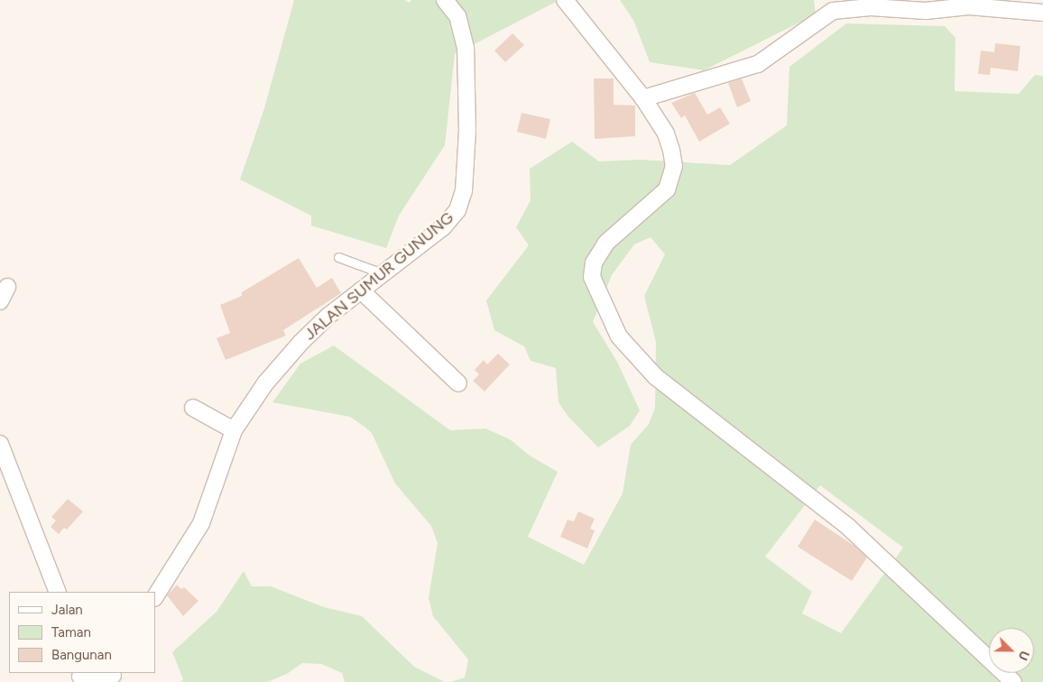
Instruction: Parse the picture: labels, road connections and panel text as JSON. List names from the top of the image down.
{
  "streets": {
    "street": ["JALAN SUMUR GUNUNG"]
  },
  "legend": ["Jalan", "Taman", "Bangunan"],
  "north": "bottom right"
}
